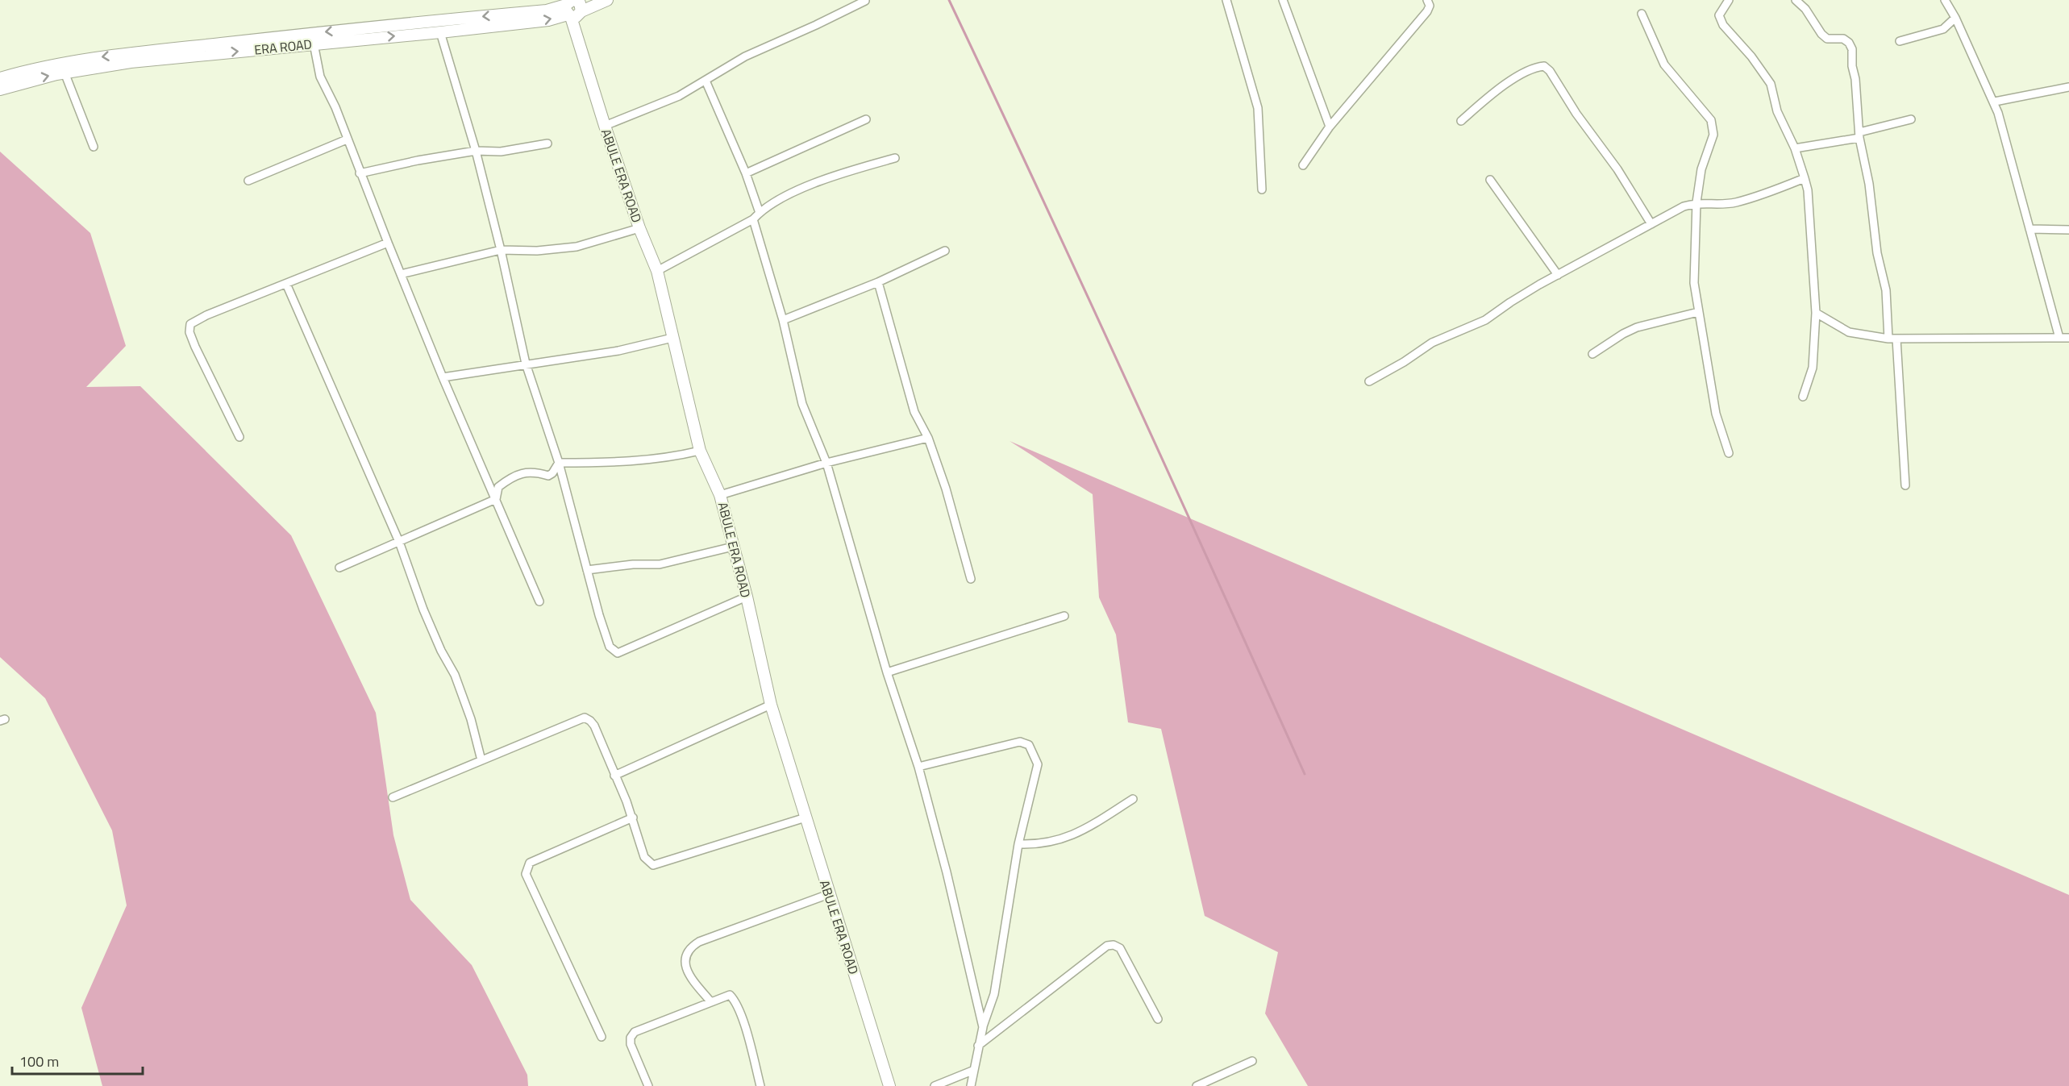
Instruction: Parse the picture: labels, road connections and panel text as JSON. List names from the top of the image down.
{
  "streets": {
    "main road": ["ERA ROAD", "ABULE ERA ROAD"]
  },
  "crossings": [
    ["ERA ROAD", "ABULE ERA ROAD"]
  ],
  "scale_bar": "100 m"
}
